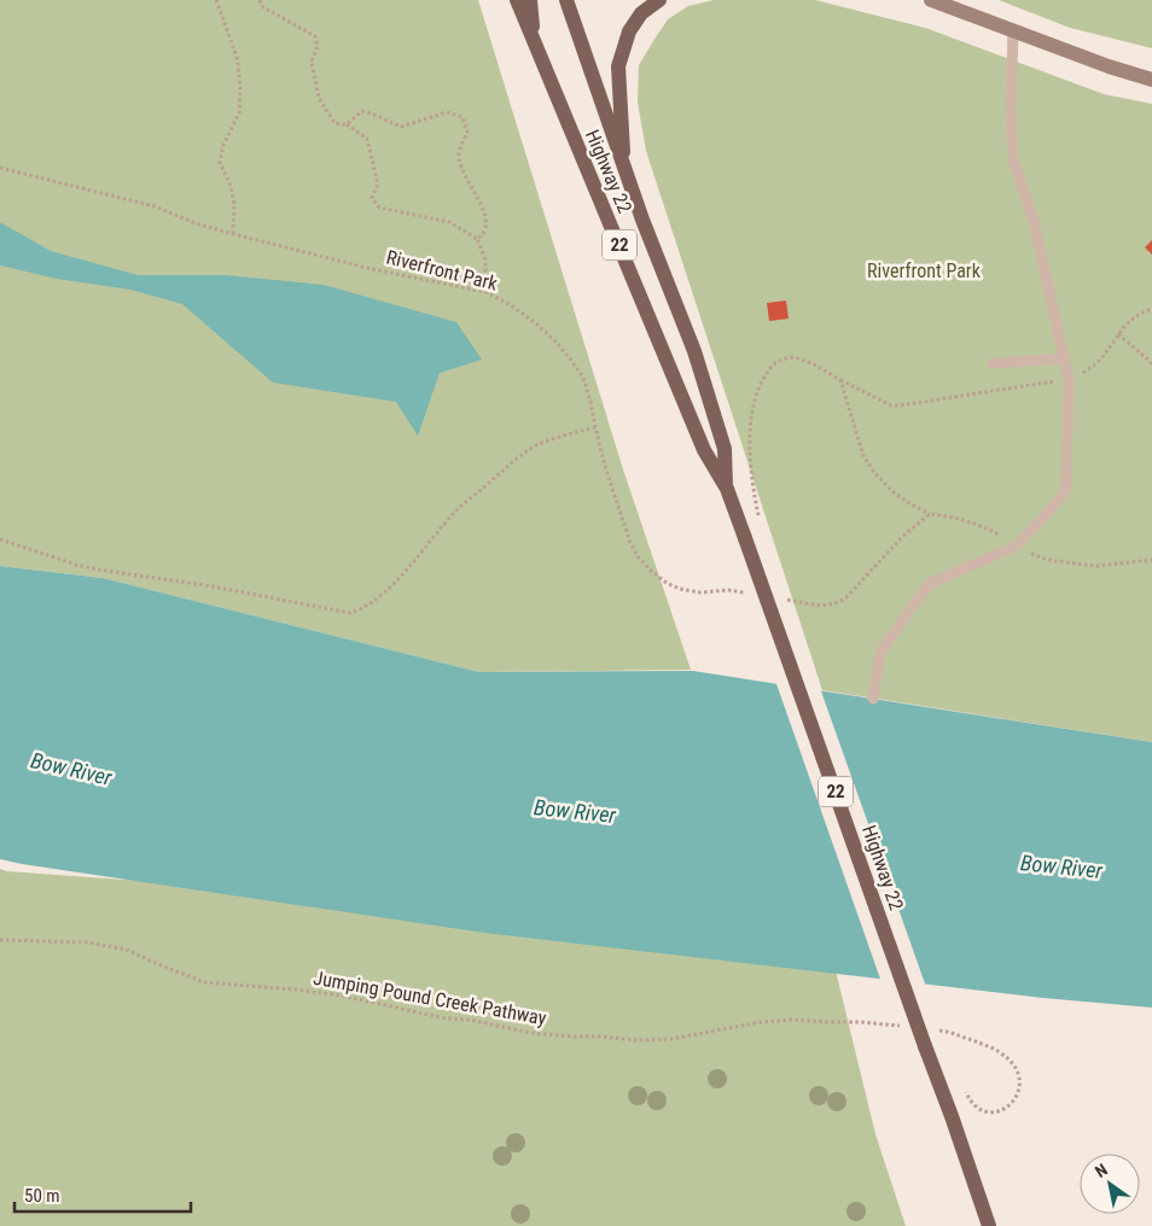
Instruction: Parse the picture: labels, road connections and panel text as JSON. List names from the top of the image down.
{
  "streets": {
    "main road": ["Highway 22", "22"],
    "path": ["Riverfront Park", "Jumping Pound Creek Pathway"]
  },
  "water": ["Bow River"],
  "parks": ["Riverfront Park"],
  "scale_bar": "50 m",
  "north": "top left"
}
